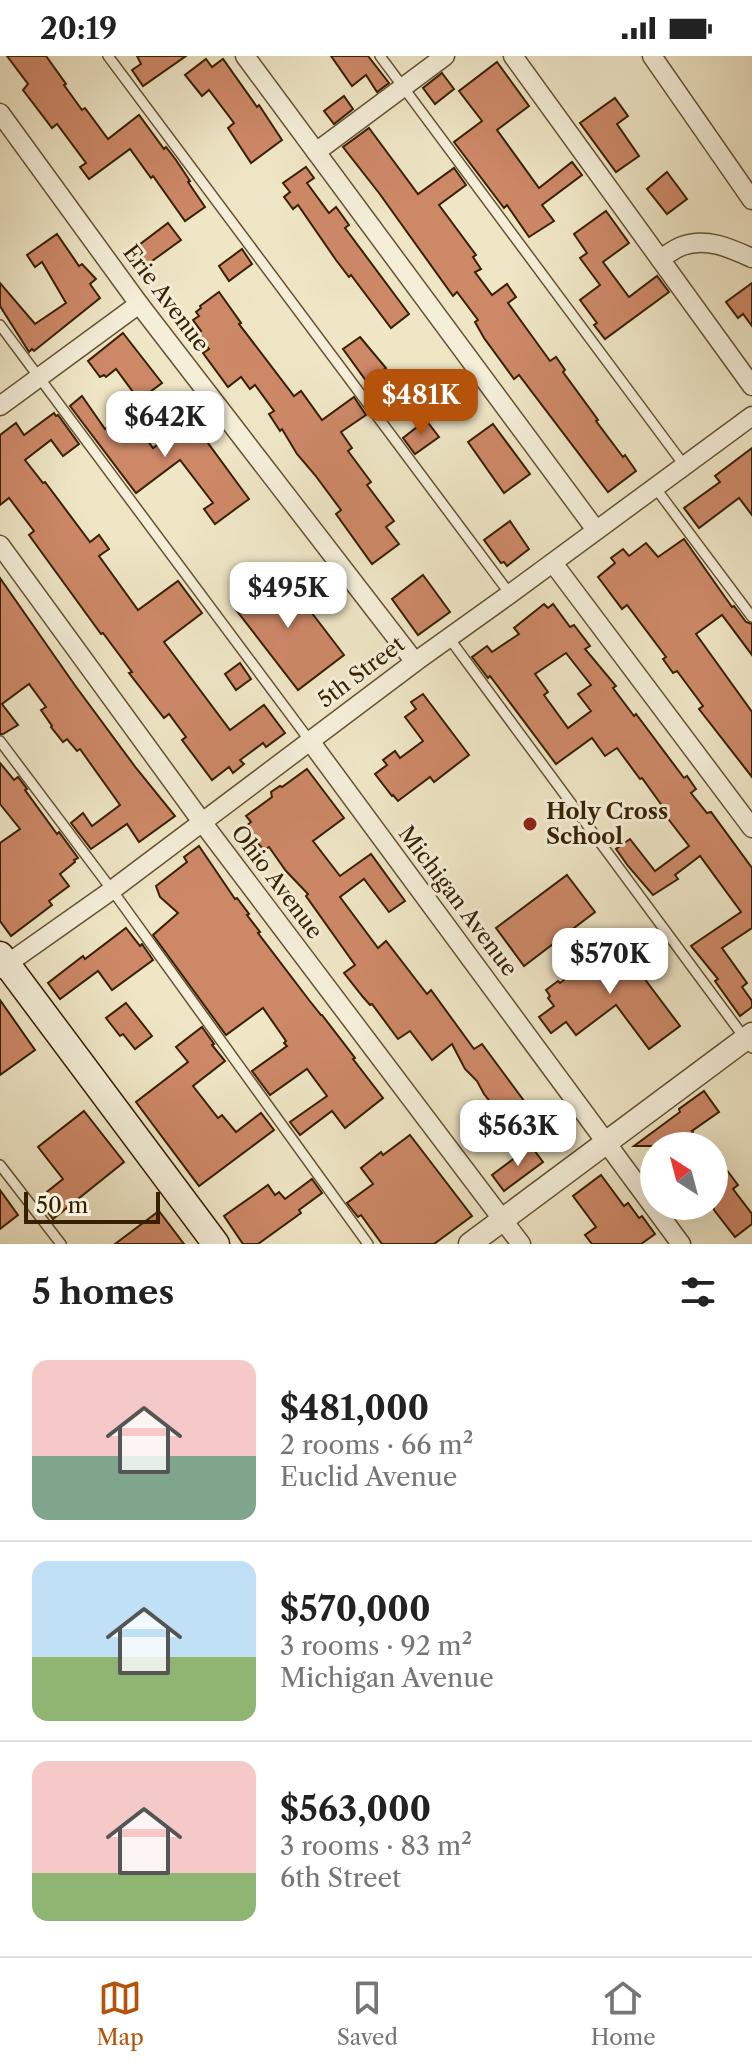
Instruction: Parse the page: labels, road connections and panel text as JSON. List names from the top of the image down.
{
  "streets": {
    "street": [
      "Erie Avenue",
      "5th Street",
      "Ohio Avenue",
      "Michigan Avenue"
    ]
  },
  "crossings": [
    ["Erie Avenue", "5th Street"],
    ["5th Street", "Ohio Avenue"],
    ["5th Street", "Michigan Avenue"]
  ],
  "places": ["Holy Cross School"],
  "scale_bar": "50 m",
  "north": "top left",
  "page": {
    "status": "20:19",
    "price": [
      "$481K",
      "$642K",
      "$495K",
      "$570K",
      "$563K"
    ],
    "scale": "50 m",
    "heading": "5 homes",
    "list": [
      {
        "name": "$481,000",
        "note": "2 rooms · 66 m² · Euclid Avenue"
      },
      {
        "name": "$570,000",
        "note": "3 rooms · 92 m² · Michigan Avenue"
      },
      {
        "name": "$563,000",
        "note": "3 rooms · 83 m² · 6th Street"
      }
    ],
    "tabs": ["Map", "Saved", "Home"]
  }
}
